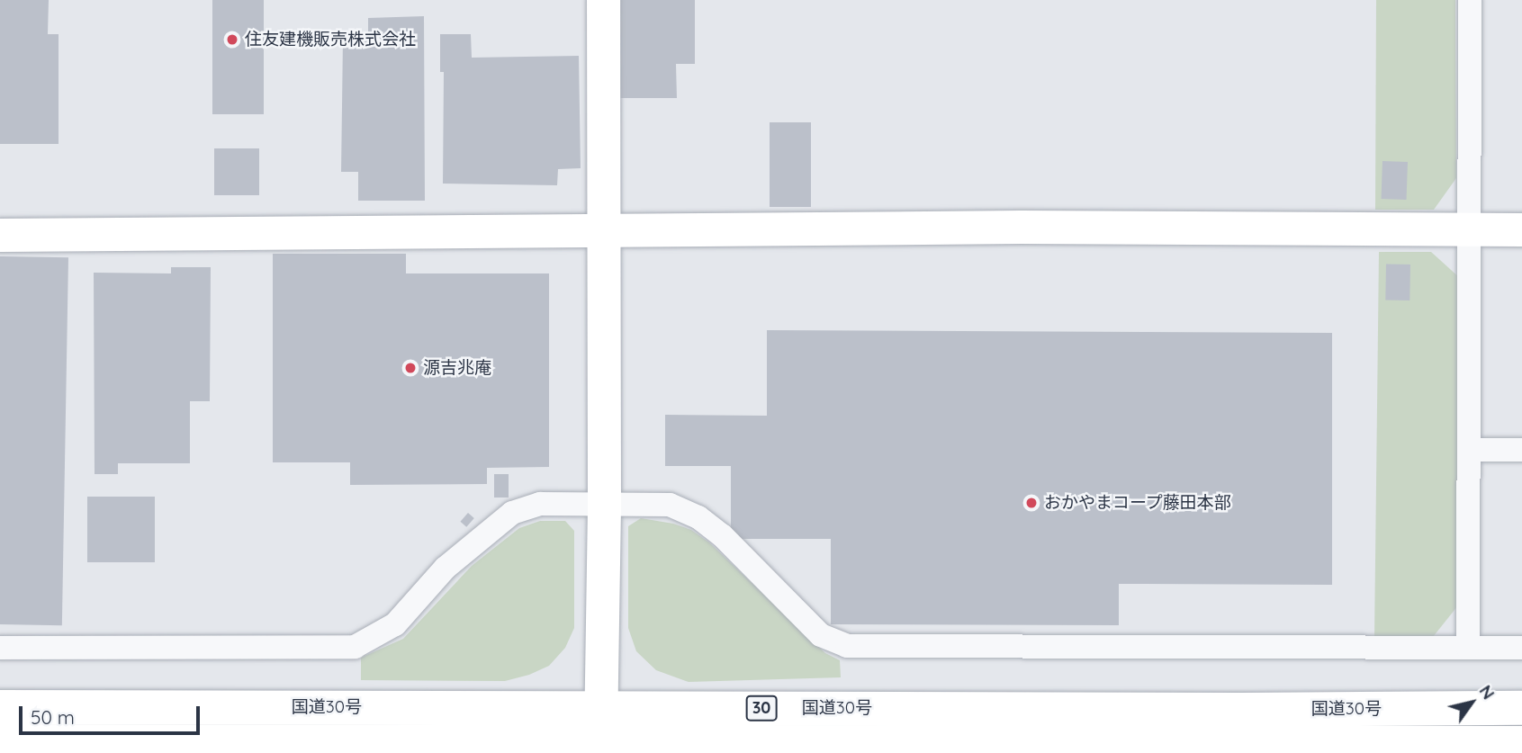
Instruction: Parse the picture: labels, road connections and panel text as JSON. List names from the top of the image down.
{
  "streets": {
    "highway": ["国道30号", "30"]
  },
  "places": ["住友建機販売株式会社", "源吉兆庵", "おかやまコープ藤田本部"],
  "scale_bar": "50 m",
  "north": "top right"
}
